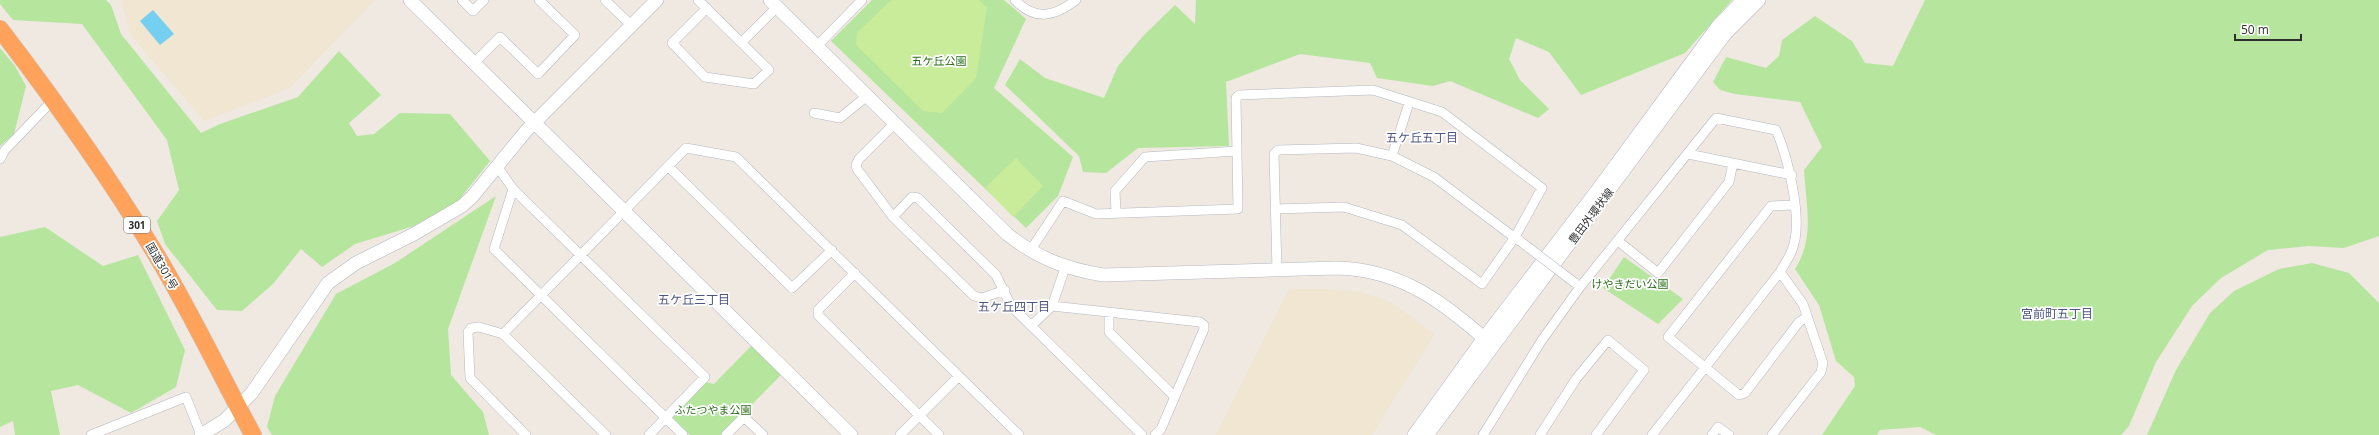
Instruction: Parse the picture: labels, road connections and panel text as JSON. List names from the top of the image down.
{
  "streets": {
    "highway": ["301", "国道301号"],
    "street": ["豊田外環状線"]
  },
  "districts": [
    "五ケ丘五丁目",
    "五ケ丘三丁目",
    "五ケ丘四丁目",
    "宮前町五丁目"
  ],
  "parks": ["五ケ丘公園", "けやきだい公園", "ふたつやま公園"],
  "scale_bar": "50 m"
}
